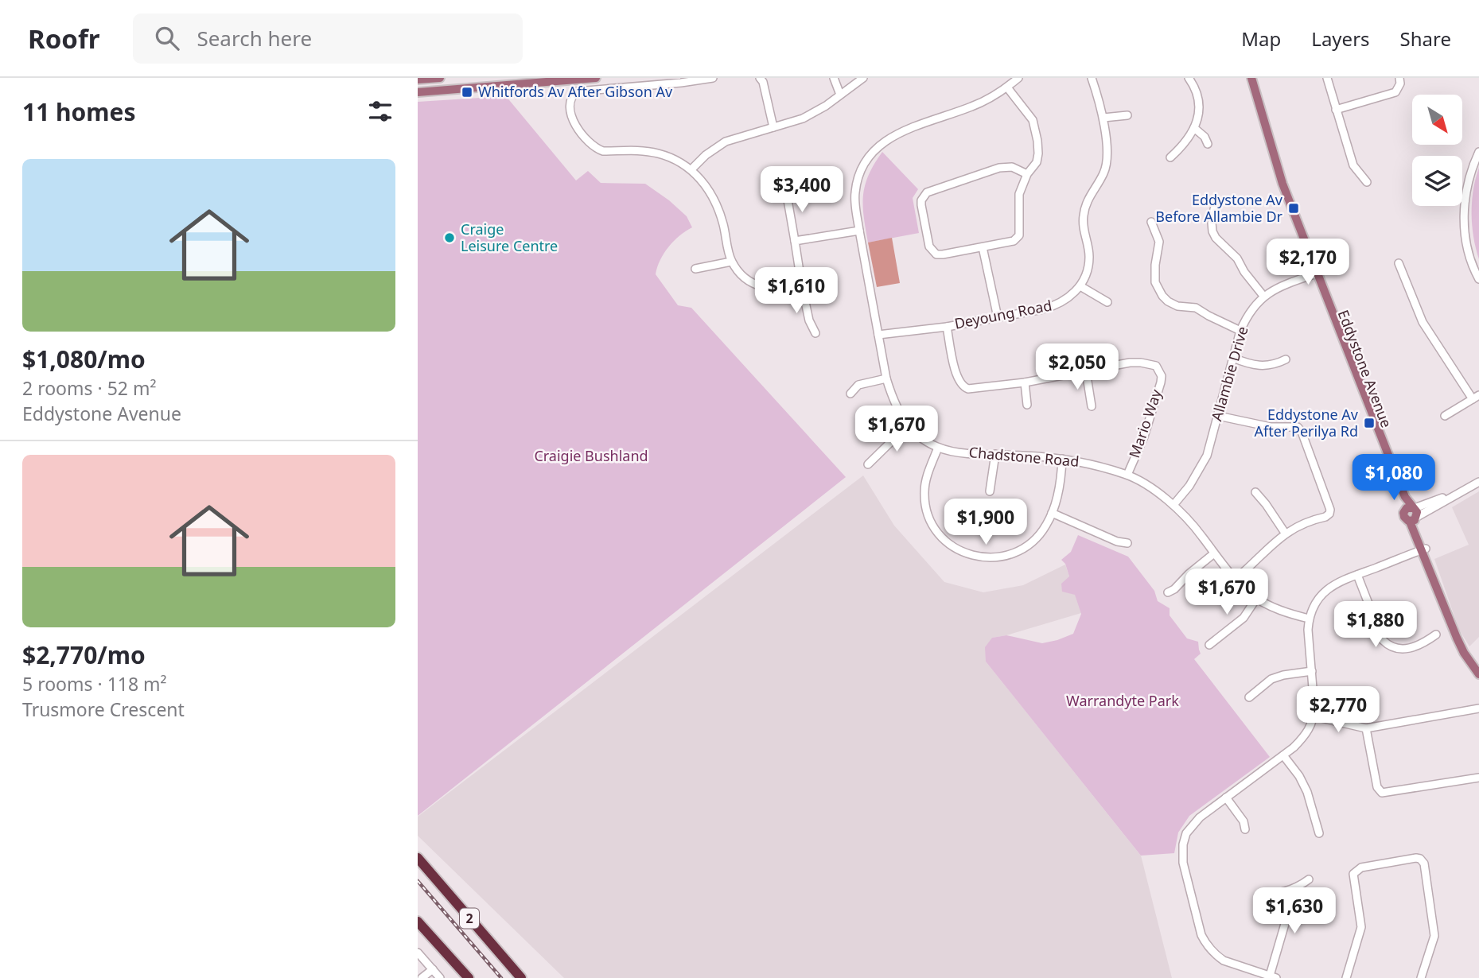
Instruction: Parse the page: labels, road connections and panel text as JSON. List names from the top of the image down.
{
  "streets": {
    "highway": ["2"],
    "main road": ["Eddystone Avenue"],
    "street": [
      "Deyoung Road",
      "Allambie Drive",
      "Mario Way",
      "Chadstone Road"
    ]
  },
  "crossings": [
    ["Deyoung Road", "Mario Way"],
    ["Deyoung Road", "Chadstone Road"],
    ["Eddystone Avenue", "Allambie Drive"],
    ["Allambie Drive", "Chadstone Road"],
    ["Mario Way", "Chadstone Road"]
  ],
  "parks": ["Craigie Bushland", "Warrandyte Park"],
  "places": {
    "transit": ["Whitfords Av After Gibson Av", "Eddystone Av Before Allambie Dr", "Eddystone Av After Perilya Rd"],
    "other": ["Craige Leisure Centre"]
  },
  "north": "bottom right",
  "page": {
    "header": "Roofr",
    "search": "Search here",
    "nav": ["Map", "Layers", "Share"],
    "heading": "11 homes",
    "list": [
      {
        "name": "$1,080/mo",
        "note": "2 rooms · 52 m² · Eddystone Avenue"
      },
      {
        "name": "$2,770/mo",
        "note": "5 rooms · 118 m² · Trusmore Crescent"
      }
    ],
    "price": [
      "$3,400",
      "$2,170",
      "$1,610",
      "$2,050",
      "$1,670",
      "$1,080",
      "$1,900",
      "$1,670",
      "$1,880",
      "$2,770",
      "$1,630"
    ]
  }
}
